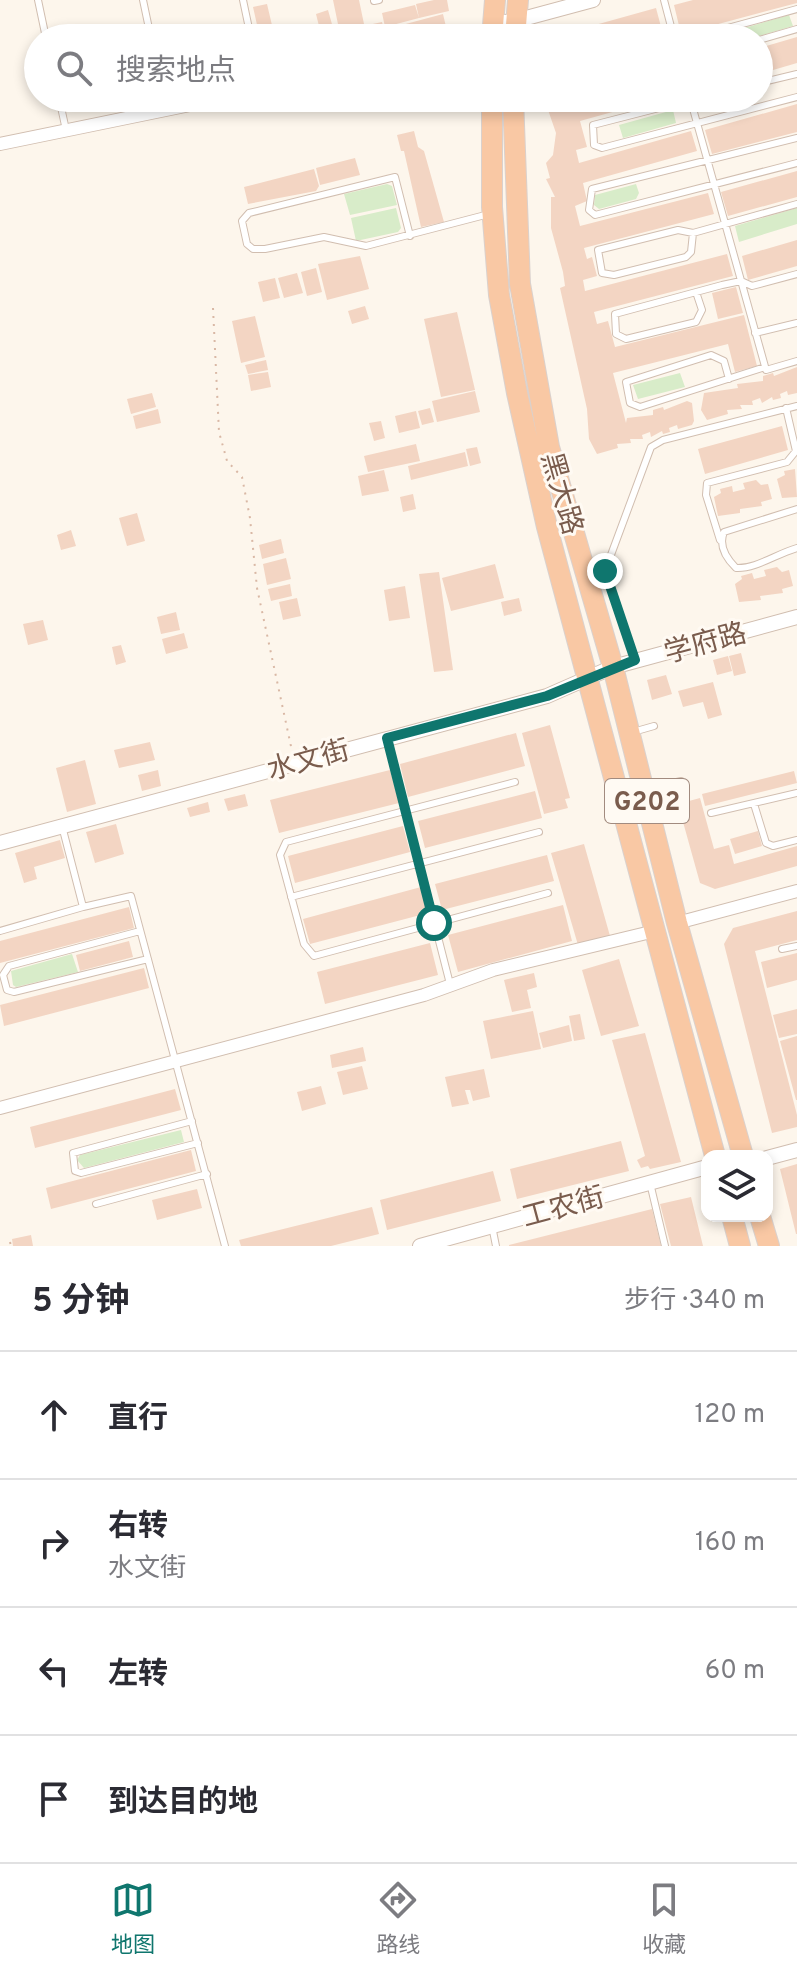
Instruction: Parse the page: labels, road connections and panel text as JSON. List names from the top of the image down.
{
  "streets": {
    "highway": ["黑大路", "G202"],
    "street": ["学府路", "水文街", "工农街"]
  },
  "crossings": [
    ["黑大路", "学府路"],
    ["黑大路", "水文街"],
    ["学府路", "水文街"]
  ],
  "page": {
    "search": "搜索地点",
    "heading": ["5 分钟", "步行 · 340 m"],
    "list": [
      ["直行", "120 m"],
      ["右转", "水文街", "160 m"],
      ["左转", "60 m"],
      "到达目的地"
    ],
    "nav": ["地图", "路线", "收藏"]
  }
}
